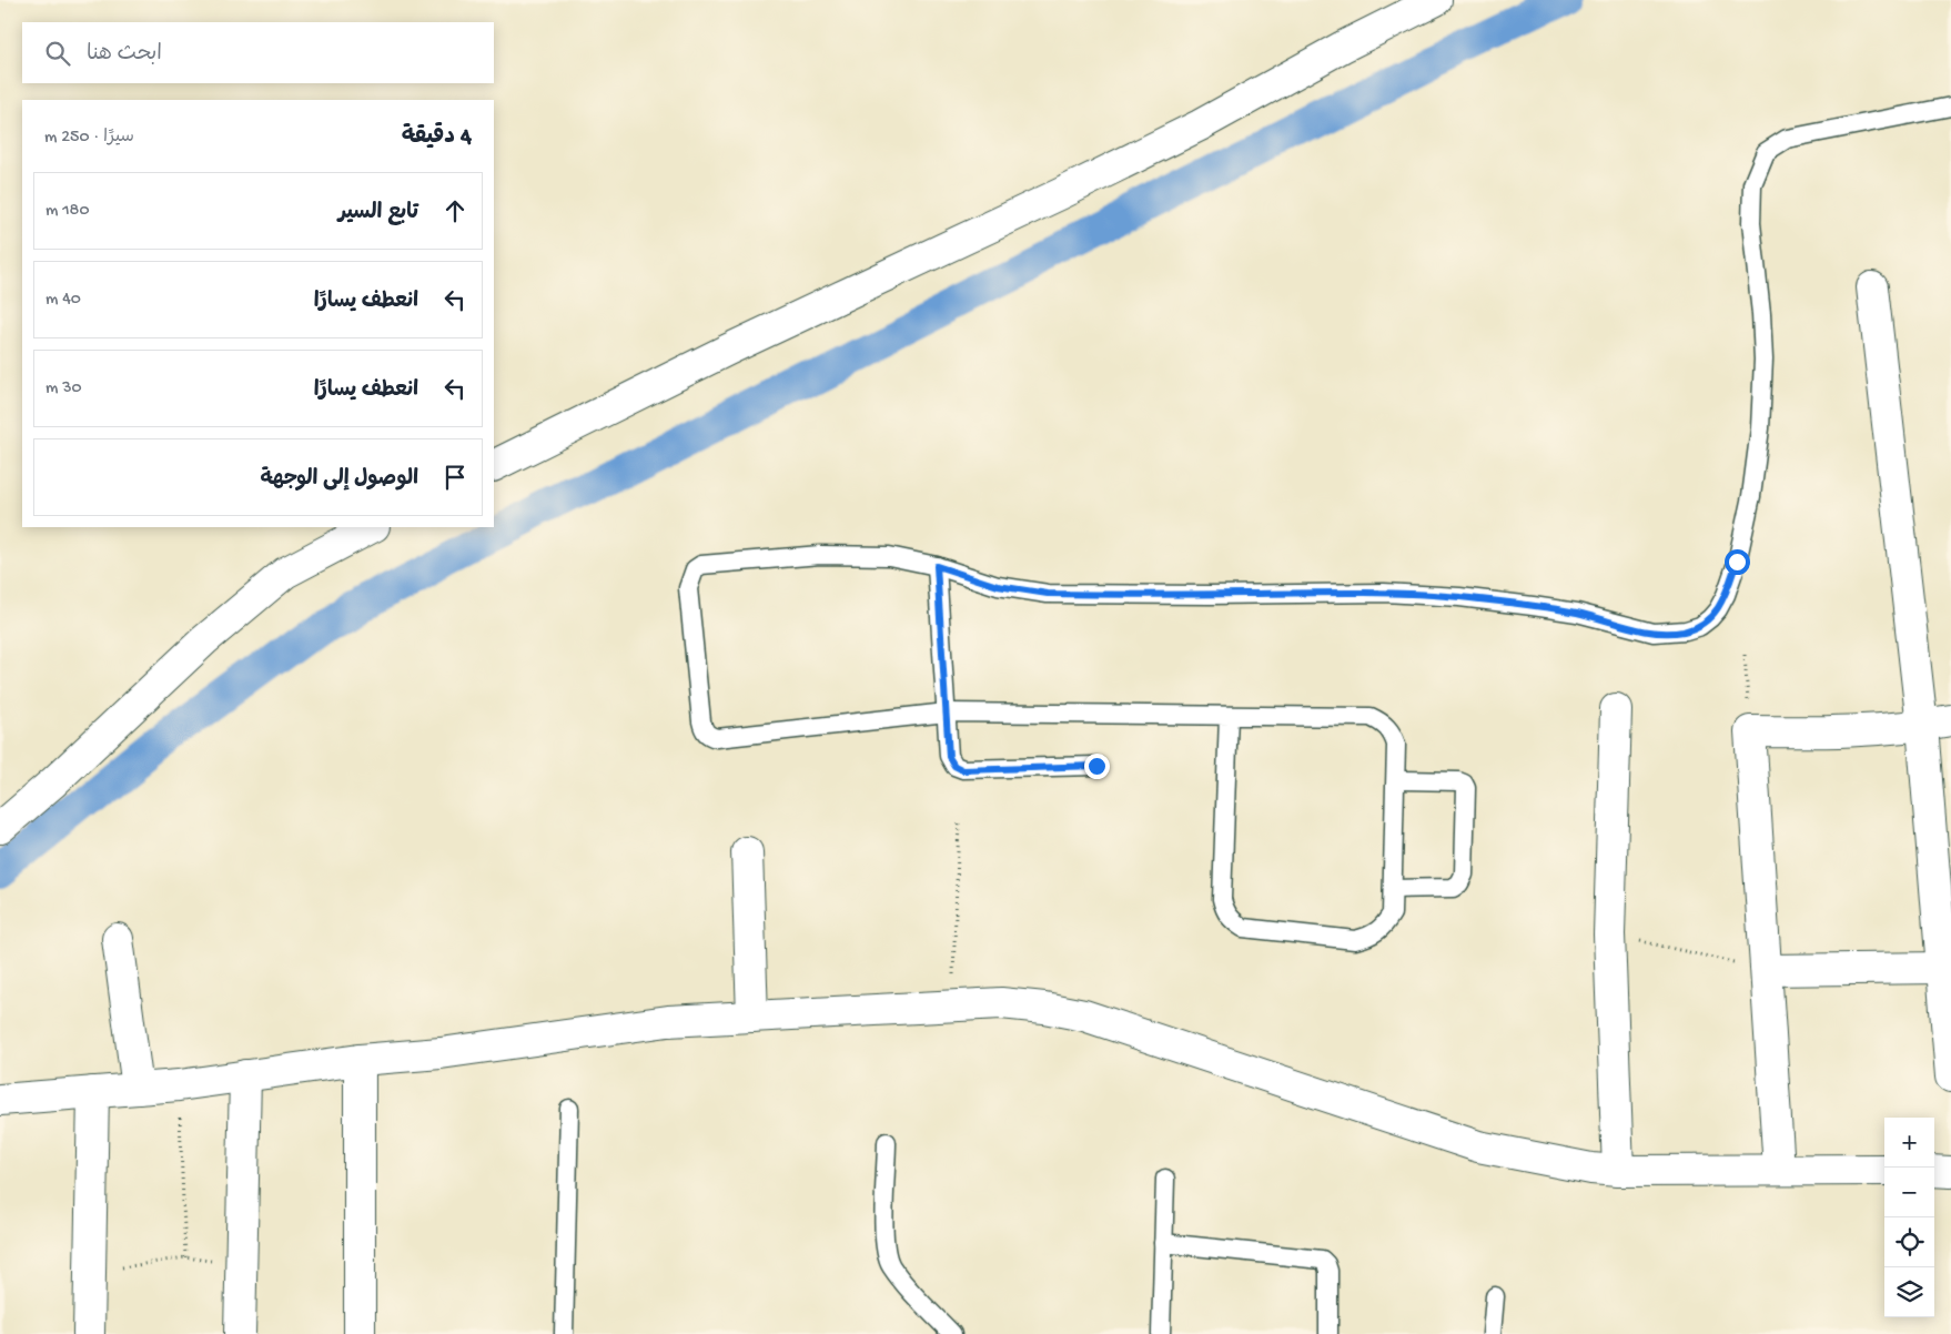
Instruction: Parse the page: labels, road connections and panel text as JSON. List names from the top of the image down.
{
  "page": {
    "search": "ابحث هنا",
    "heading": ["4 دقيقة", "سيرًا · 250 m"],
    "list": [
      ["تابع السير", "180 m"],
      ["انعطف يسارًا", "40 m"],
      ["انعطف يسارًا", "30 m"],
      "الوصول إلى الوجهة"
    ],
    "map_buttons": ["+", "−"]
  }
}
